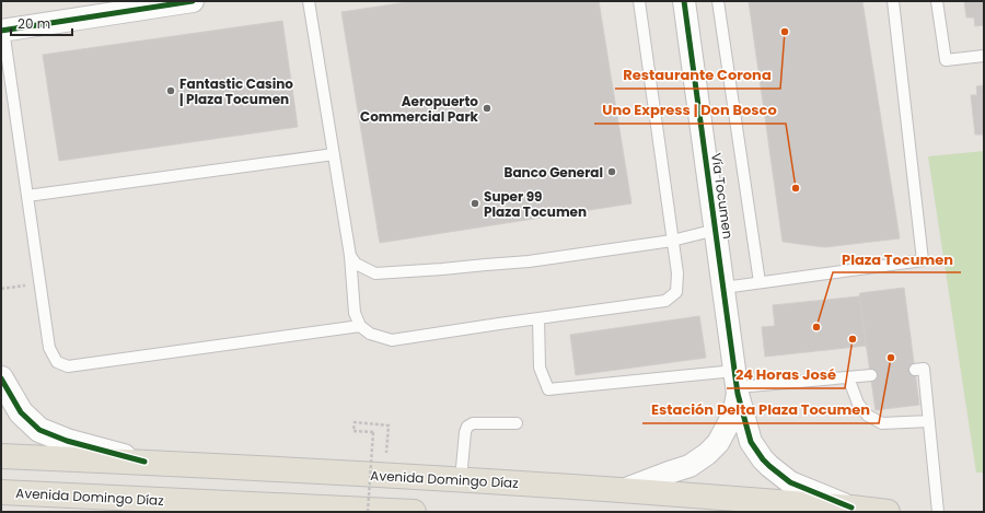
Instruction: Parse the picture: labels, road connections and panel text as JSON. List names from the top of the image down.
{
  "streets": {
    "main road": ["Avenida Domingo Díaz"],
    "street": ["Vía Tocumen"]
  },
  "places": [
    "Restaurante Corona",
    "Fantastic Casino | Plaza Tocumen",
    "Aeropuerto Commercial Park",
    "Banco General",
    "Uno Express | Don Bosco",
    "Super 99 Plaza Tocumen",
    "Plaza Tocumen",
    "24 Horas José",
    "Estación Delta Plaza Tocumen"
  ],
  "scale_bar": "20 m"
}
